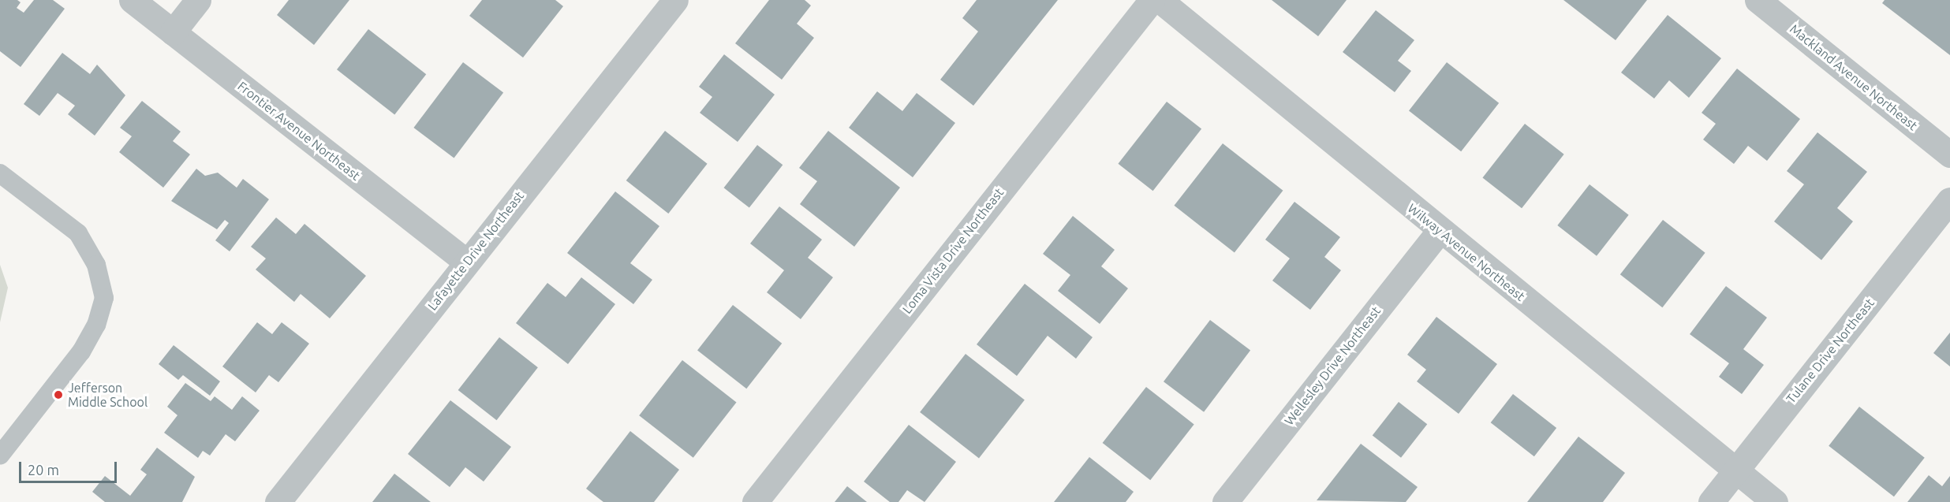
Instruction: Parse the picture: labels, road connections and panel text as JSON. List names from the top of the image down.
{
  "streets": {
    "street": [
      "Mackland Avenue Northeast",
      "Frontier Avenue Northeast",
      "Lafayette Drive Northeast",
      "Loma Vista Drive Northeast",
      "Wilway Avenue Northeast",
      "Tulane Drive Northeast",
      "Wellesley Drive Northeast"
    ]
  },
  "crossings": [
    ["Frontier Avenue Northeast", "Lafayette Drive Northeast"],
    ["Wilway Avenue Northeast", "Tulane Drive Northeast"],
    ["Wilway Avenue Northeast", "Wellesley Drive Northeast"]
  ],
  "places": ["Jefferson Middle School"],
  "scale_bar": "20 m"
}
